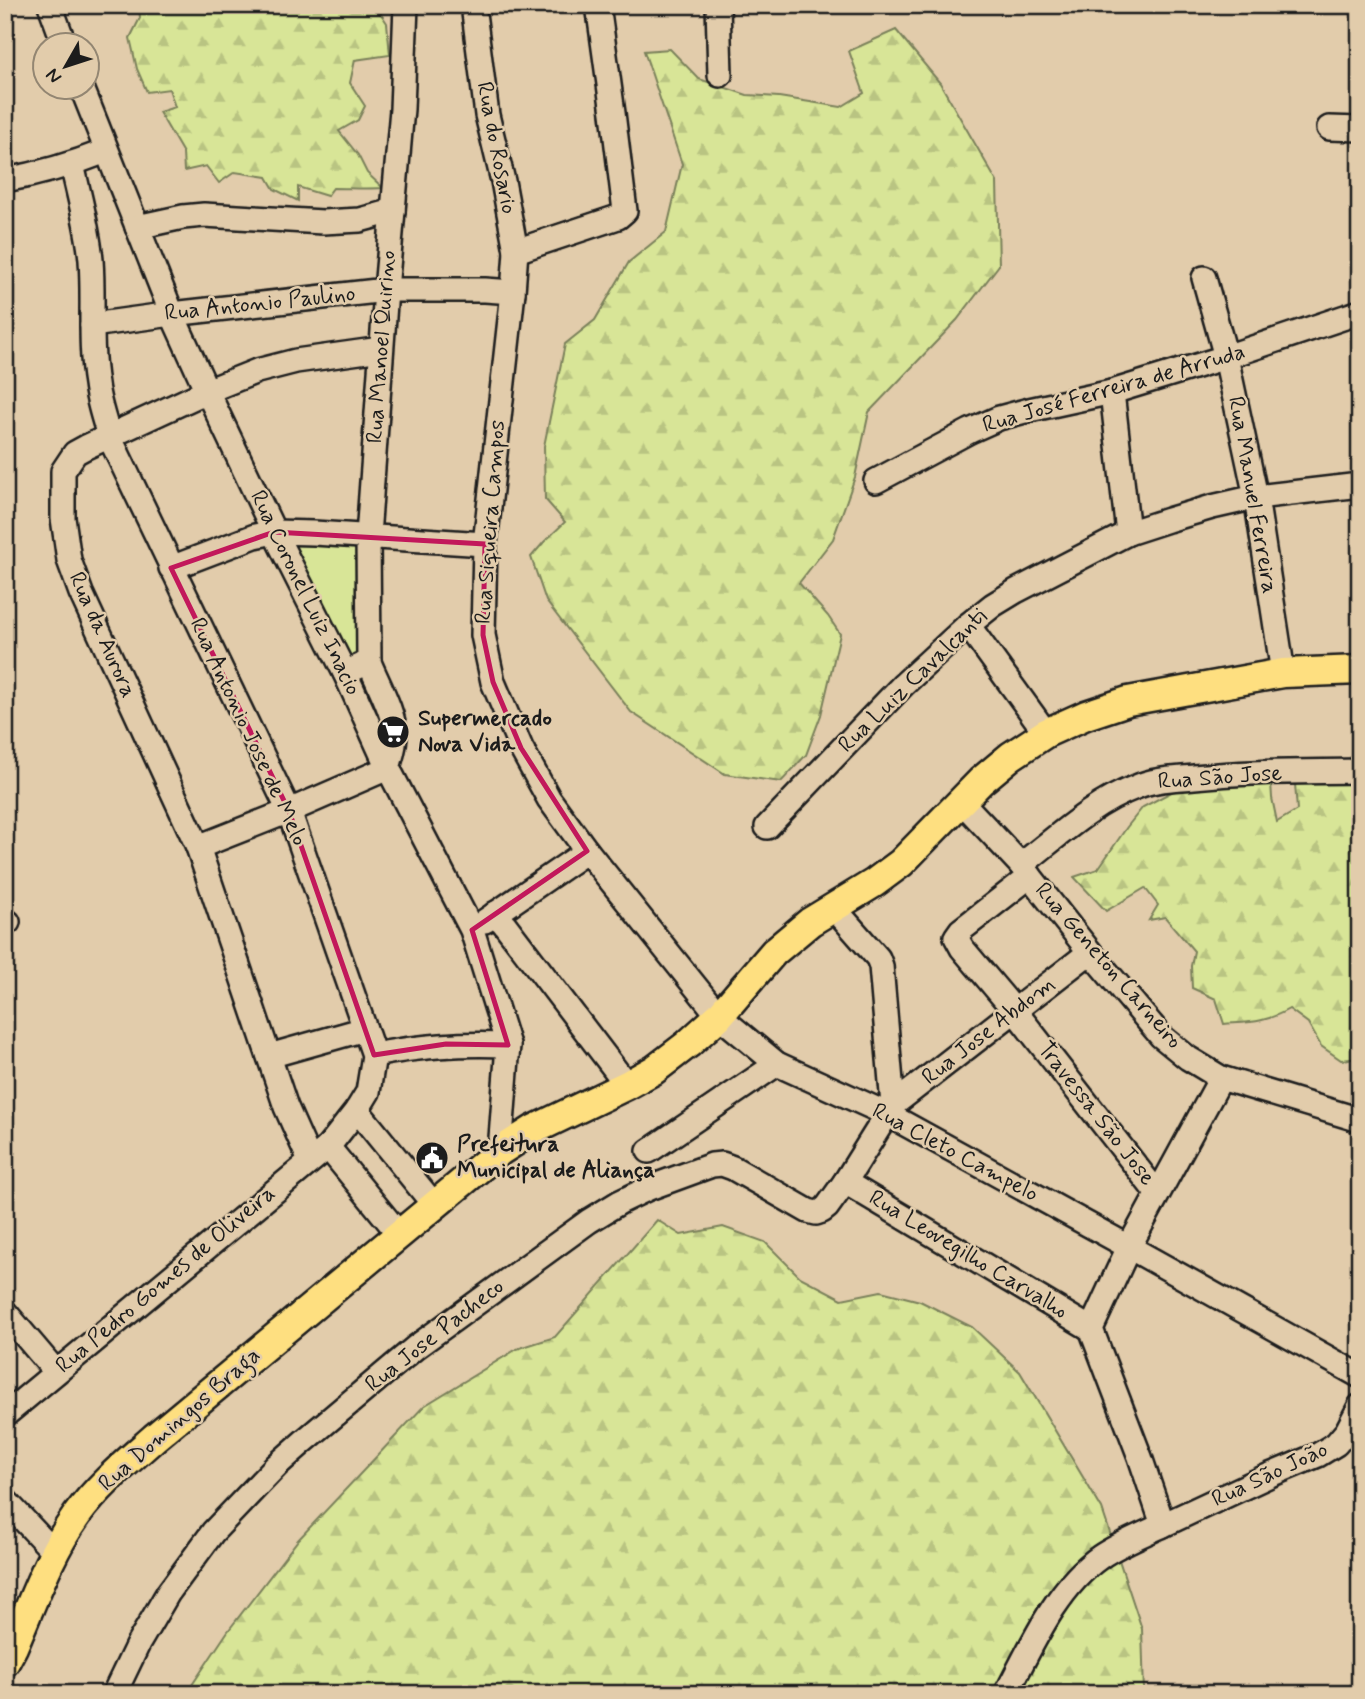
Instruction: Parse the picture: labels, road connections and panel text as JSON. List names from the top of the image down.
{
  "streets": {
    "main road": ["Rua Domingos Braga"],
    "street": [
      "Rua do Rosario",
      "Rua Antonio Paulino",
      "Rua Manoel Quirino",
      "Rua José Ferreira de Arruda",
      "Rua Manuel Ferreira",
      "Rua Siqueira Campos",
      "Rua Coronel Luiz Inacio",
      "Rua da Aurora",
      "Rua Luiz Cavalcanti",
      "Rua Antonio Jose de Melo",
      "Rua São Jose",
      "Rua Geneton Carneiro",
      "Rua Jose Abdom",
      "Travessa São Jose",
      "Rua Cleto Campelo",
      "Rua Leovegilho Carvalho",
      "Rua Pedro Gomes de Oliveira",
      "Rua Jose Pacheco",
      "Rua São João"
    ]
  },
  "crossings": [
    ["Rua do Rosario", "Rua Antonio Paulino"],
    ["Rua do Rosario", "Rua Siqueira Campos"],
    ["Rua Antonio Paulino", "Rua Manoel Quirino"],
    ["Rua Antonio Paulino", "Rua Siqueira Campos"],
    ["Rua Antonio Paulino", "Rua Coronel Luiz Inacio"],
    ["Rua Manoel Quirino", "Rua da Aurora"],
    ["Rua José Ferreira de Arruda", "Rua Manuel Ferreira"],
    ["Rua Manuel Ferreira", "Rua Luiz Cavalcanti"],
    ["Rua Manuel Ferreira", "Rua Domingos Braga"],
    ["Rua Siqueira Campos", "Rua Cleto Campelo"],
    ["Rua Siqueira Campos", "Rua Domingos Braga"],
    ["Rua Coronel Luiz Inacio", "Rua da Aurora"],
    ["Rua Coronel Luiz Inacio", "Rua Domingos Braga"],
    ["Rua da Aurora", "Rua Antonio Jose de Melo"],
    ["Rua da Aurora", "Rua Pedro Gomes de Oliveira"],
    ["Rua Antonio Jose de Melo", "Rua Pedro Gomes de Oliveira"],
    ["Rua São Jose", "Rua Geneton Carneiro"],
    ["Rua São Jose", "Travessa São Jose"],
    ["Rua Geneton Carneiro", "Rua Jose Abdom"],
    ["Rua Geneton Carneiro", "Rua Domingos Braga"],
    ["Rua Jose Abdom", "Travessa São Jose"],
    ["Rua Jose Abdom", "Rua Cleto Campelo"],
    ["Rua Jose Abdom", "Rua Leovegilho Carvalho"],
    ["Rua Jose Abdom", "Rua Jose Pacheco"],
    ["Rua Cleto Campelo", "Rua Domingos Braga"],
    ["Rua Leovegilho Carvalho", "Rua Jose Pacheco"]
  ],
  "places": {
    "supermarket": ["Supermercado Nova Vida"],
    "public building": ["Prefeitura Municipal de Aliança"]
  },
  "north": "bottom left"
}
